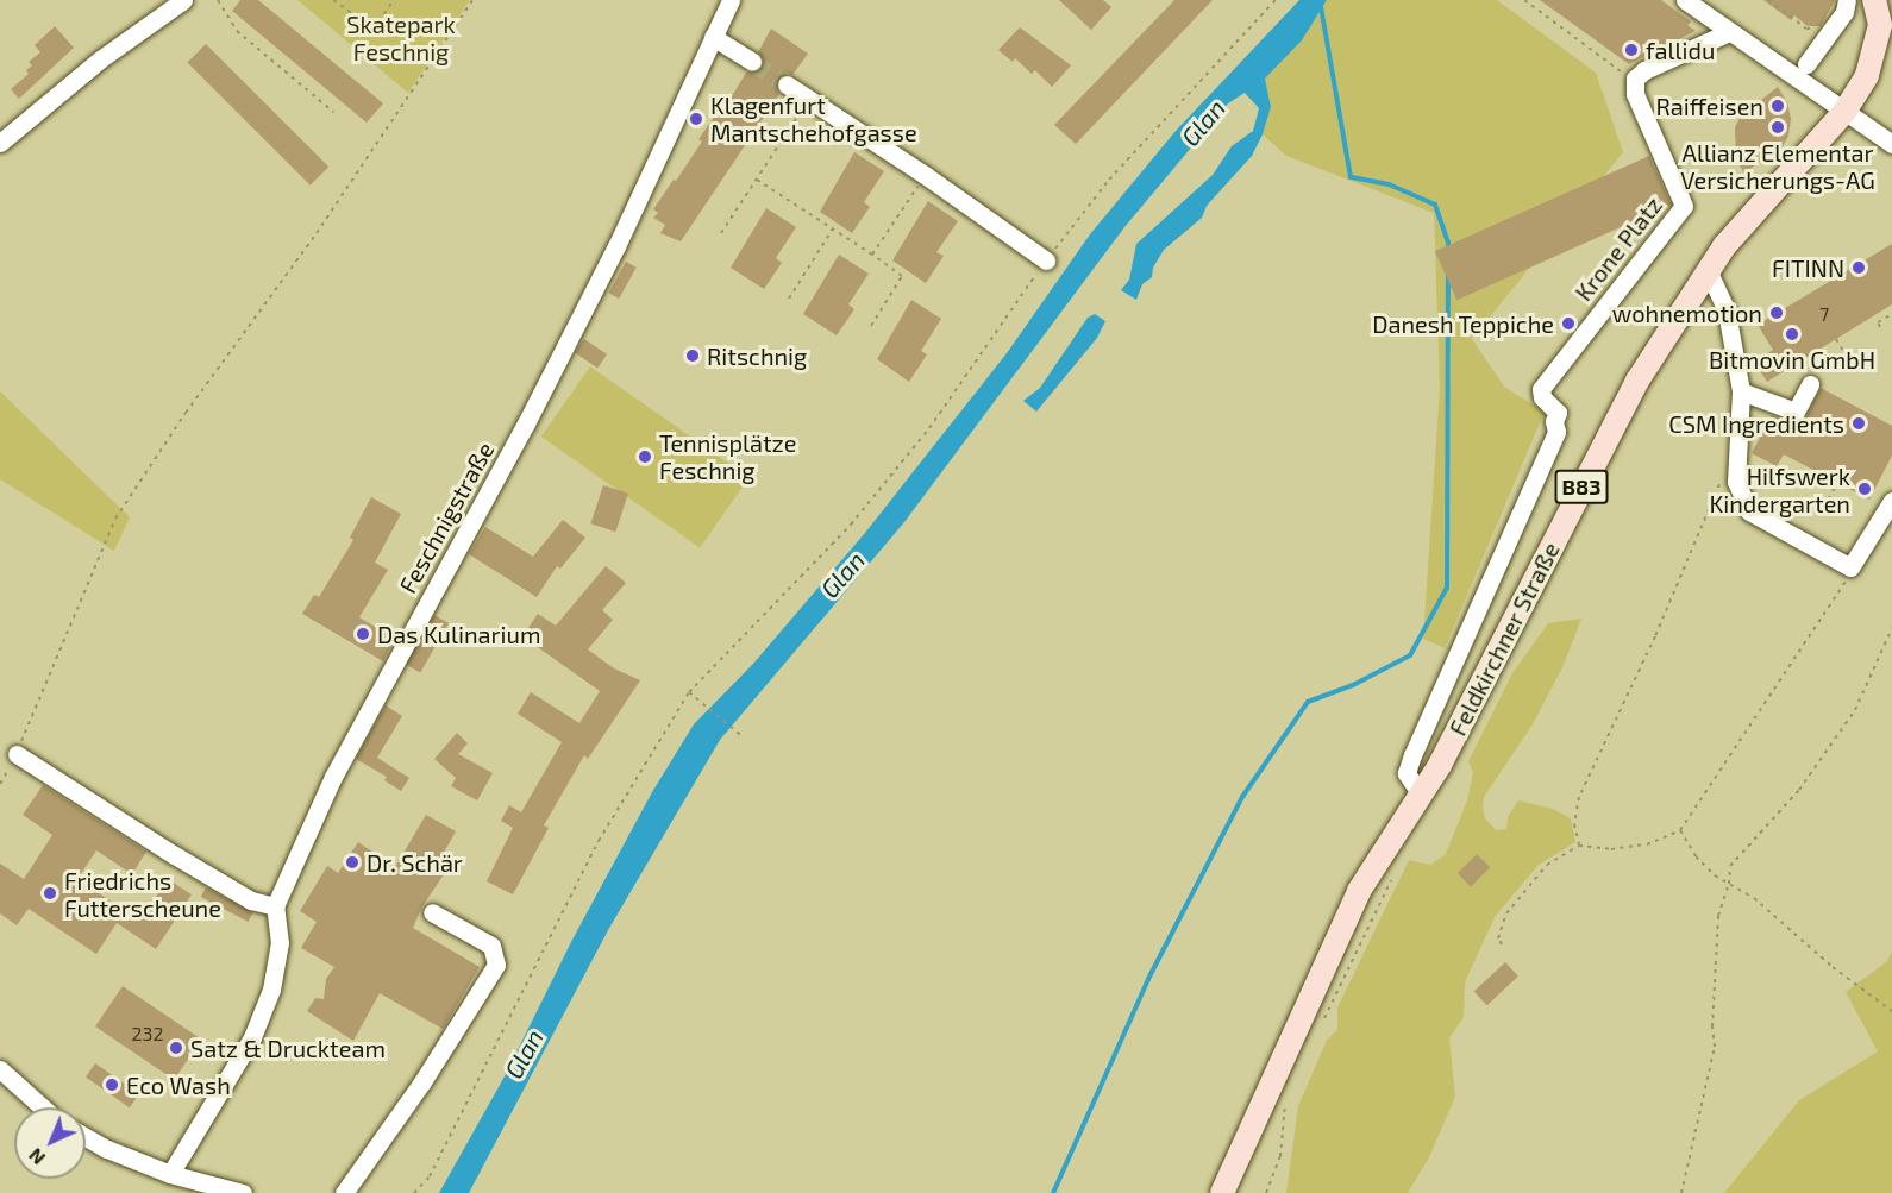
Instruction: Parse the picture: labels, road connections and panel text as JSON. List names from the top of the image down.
{
  "streets": {
    "main road": ["B83", "Feldkirchner Straße"],
    "street": ["Krone Platz", "Feschnigstraße"]
  },
  "crossings": [
    ["Krone Platz", "Feldkirchner Straße"]
  ],
  "water": ["Glan"],
  "parks": ["Skatepark Feschnig"],
  "places": [
    "fallidu",
    "Raiffeisen",
    "Klagenfurt Mantschehofgasse",
    "Allianz Elementar Versicherungs-AG",
    "FITINN",
    "wohnemotion",
    "Danesh Teppiche",
    "Bitmovin GmbH",
    "Ritschnig",
    "CSM Ingredients",
    "Tennisplätze Feschnig",
    "Hilfswerk Kindergarten",
    "Das Kulinarium",
    "Dr. Schär",
    "Friedrichs Futterscheune",
    "Satz & Druckteam",
    "Eco Wash"
  ],
  "house_numbers": ["7", "232"],
  "north": "bottom left"
}
